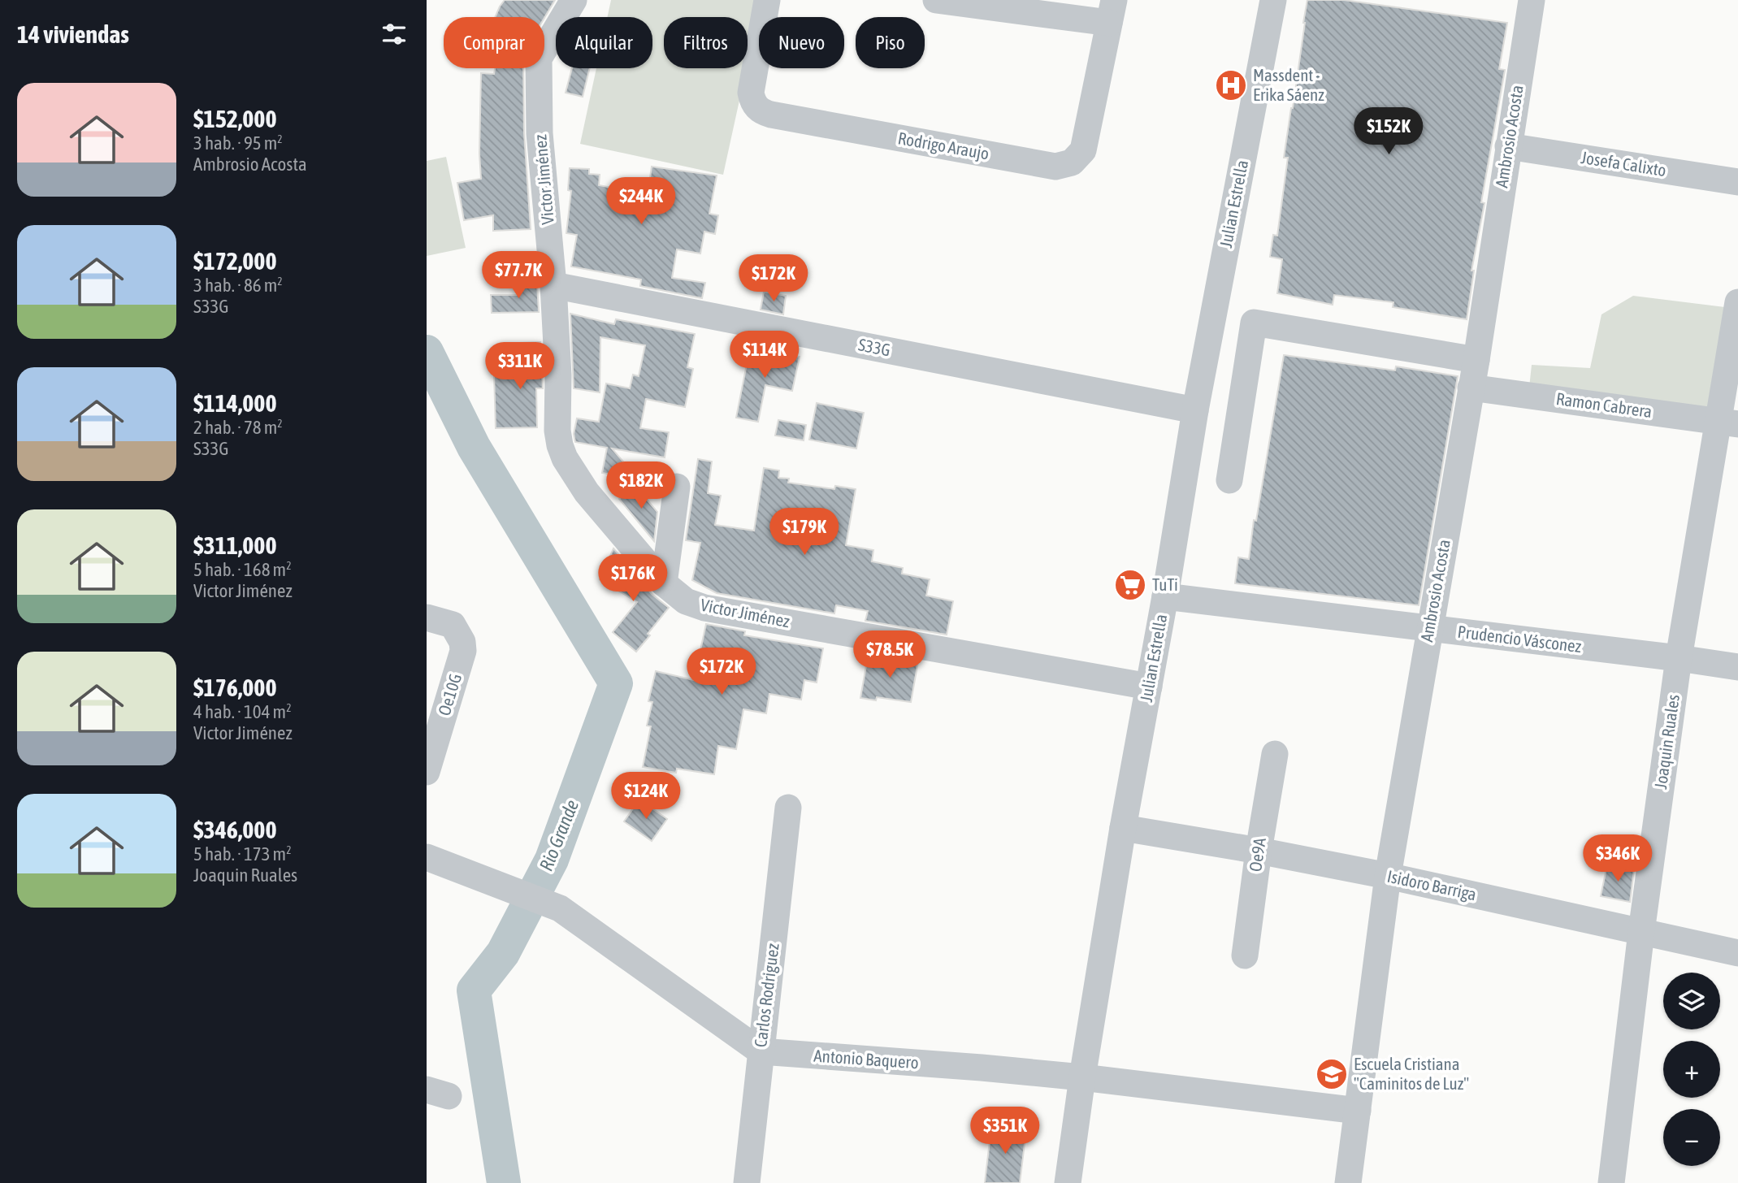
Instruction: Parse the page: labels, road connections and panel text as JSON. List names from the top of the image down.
{
  "streets": {
    "street": [
      "Ambrosio Acosta",
      "Rodrigo Araujo",
      "Josefa Calixto",
      "Victor Jiménez",
      "Julian Estrella",
      "S33G",
      "Ramon Cabrera",
      "Prudencio Vásconez",
      "Oe10G",
      "Joaquin Ruales",
      "Oe9A",
      "Isidoro Barriga",
      "Carlos Rodriguez",
      "Antonio Baquero"
    ]
  },
  "crossings": [
    ["Ambrosio Acosta", "Josefa Calixto"],
    ["Ambrosio Acosta", "Ramon Cabrera"],
    ["Ambrosio Acosta", "Prudencio Vásconez"],
    ["Ambrosio Acosta", "Isidoro Barriga"],
    ["Ambrosio Acosta", "Antonio Baquero"],
    ["Victor Jiménez", "Julian Estrella"],
    ["Victor Jiménez", "S33G"],
    ["Julian Estrella", "S33G"],
    ["Julian Estrella", "Prudencio Vásconez"],
    ["Julian Estrella", "Isidoro Barriga"],
    ["Julian Estrella", "Antonio Baquero"],
    ["Ramon Cabrera", "Joaquin Ruales"],
    ["Prudencio Vásconez", "Joaquin Ruales"],
    ["Joaquin Ruales", "Isidoro Barriga"],
    ["Oe9A", "Isidoro Barriga"],
    ["Carlos Rodriguez", "Antonio Baquero"]
  ],
  "water": ["Rio Grande"],
  "places": {
    "hospital": ["Massdent - Erika Sáenz"],
    "supermarket": ["TuTi"],
    "school or university": ["Escuela Cristiana \"Caminitos de Luz\""]
  },
  "page": {
    "heading": "14 viviendas",
    "chip": [
      "Comprar",
      "Alquilar",
      "Filtros",
      "Nuevo",
      "Piso"
    ],
    "list": [
      {
        "name": "$152,000",
        "note": "3 hab. · 95 m² · Ambrosio Acosta"
      },
      {
        "name": "$172,000",
        "note": "3 hab. · 86 m² · S33G"
      },
      {
        "name": "$114,000",
        "note": "2 hab. · 78 m² · S33G"
      },
      {
        "name": "$311,000",
        "note": "5 hab. · 168 m² · Victor Jiménez"
      },
      {
        "name": "$176,000",
        "note": "4 hab. · 104 m² · Victor Jiménez"
      },
      {
        "name": "$346,000",
        "note": "5 hab. · 173 m² · Joaquin Ruales"
      }
    ],
    "price": [
      "$152K",
      "$244K",
      "$77.7K",
      "$172K",
      "$114K",
      "$311K",
      "$182K",
      "$179K",
      "$176K",
      "$78.5K",
      "$172K",
      "$124K",
      "$346K",
      "$351K"
    ],
    "map_buttons": ["+", "−"]
  }
}
